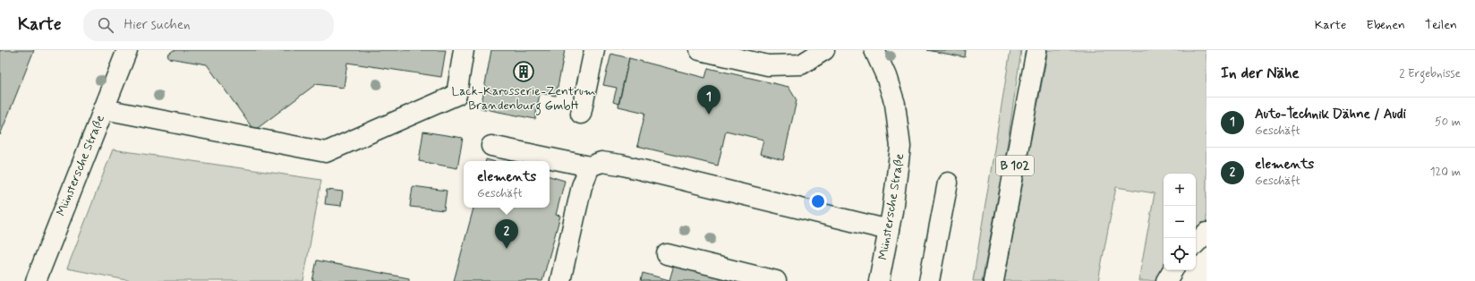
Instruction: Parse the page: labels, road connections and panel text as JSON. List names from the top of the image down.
{
  "streets": {
    "street": ["Münstersche Straße", "B 102"]
  },
  "places": {
    "building": ["Lack-Karosserie-Zentrum Brandenburg GmbH"]
  },
  "page": {
    "header": "Karte",
    "search": "Hier suchen",
    "nav": ["Karte", "Ebenen", "Teilen"],
    "heading": ["In der Nähe", "2 Ergebnisse"],
    "pins": ["1", "2"],
    "list": [
      {
        "mark": "1",
        "name": "Auto-Technik Dähne / Audi",
        "note": "Geschäft",
        "value": "50 m"
      },
      {
        "mark": "2",
        "name": "elements",
        "note": "Geschäft",
        "value": "120 m"
      }
    ],
    "popup": ["elements", "Geschäft"],
    "map_buttons": ["+", "−"]
  }
}
